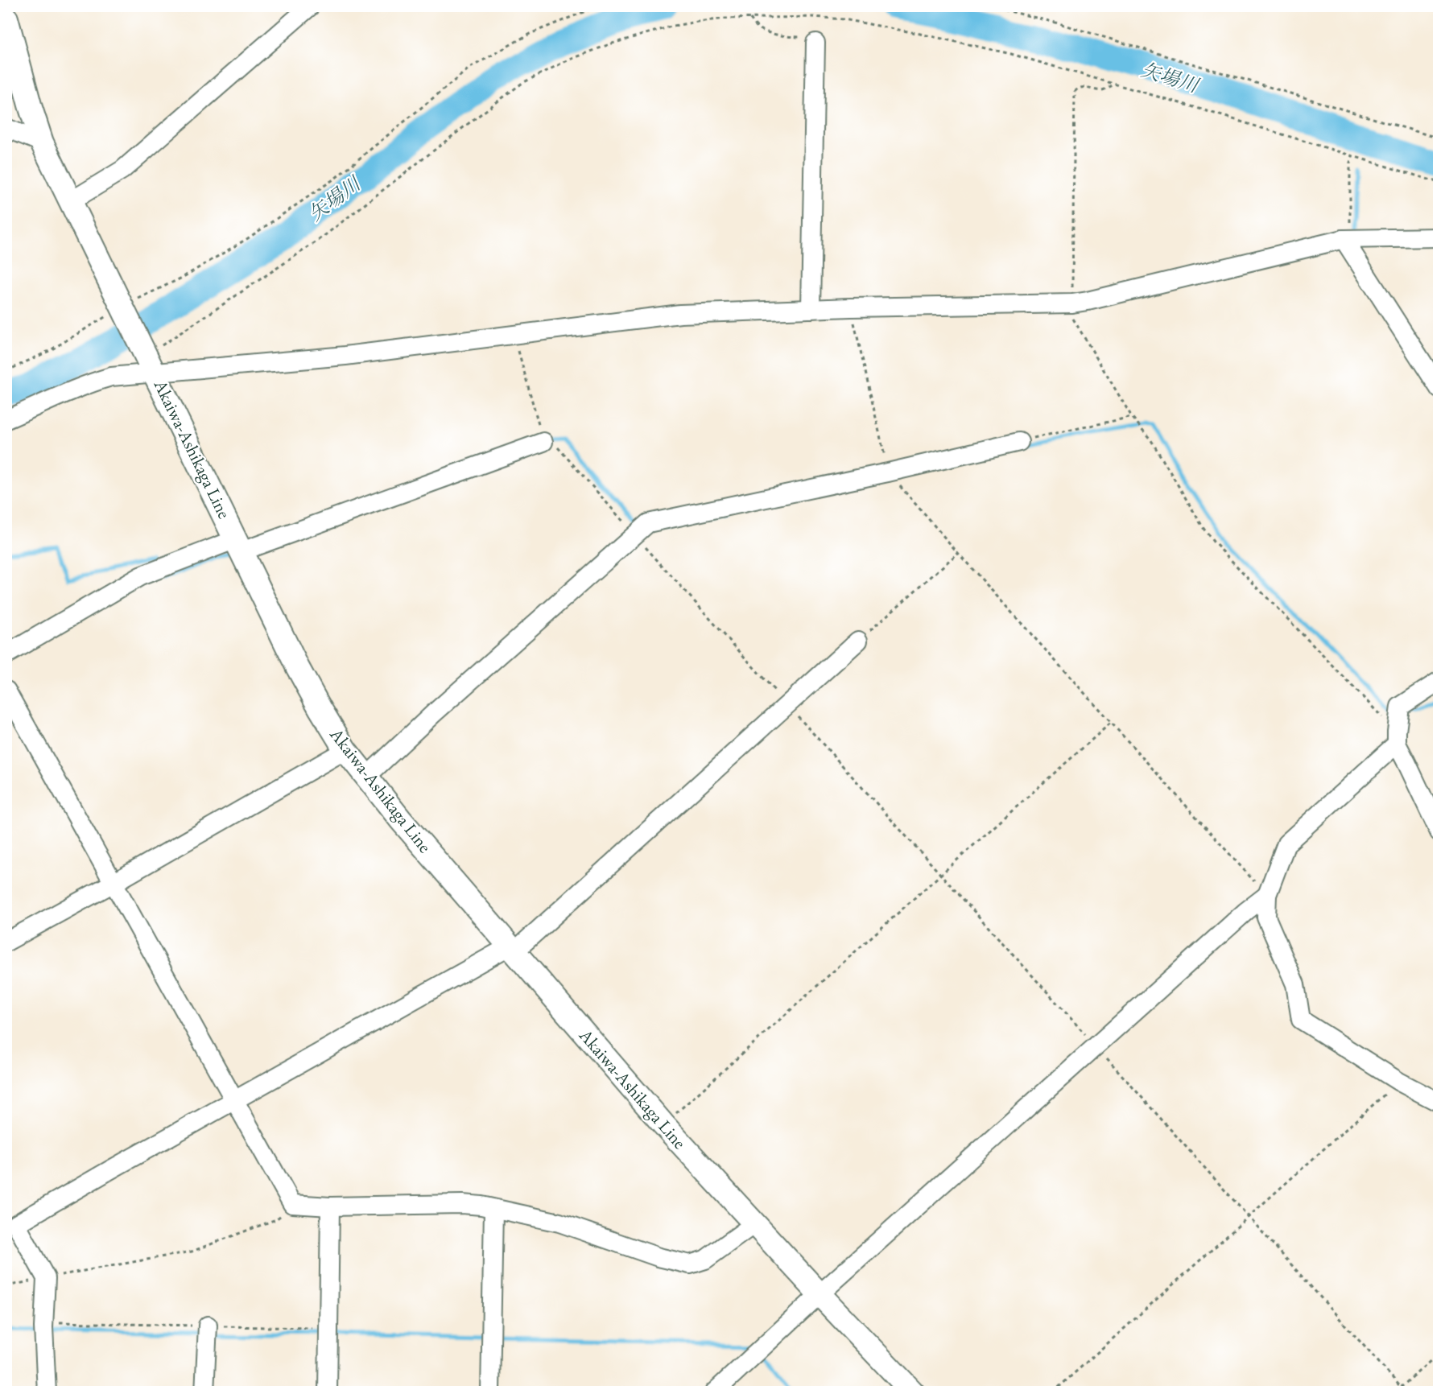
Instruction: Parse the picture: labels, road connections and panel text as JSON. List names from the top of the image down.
{
  "streets": {
    "main road": ["Akaiwa-Ashikaga Line"]
  },
  "water": ["矢場川"]
}
